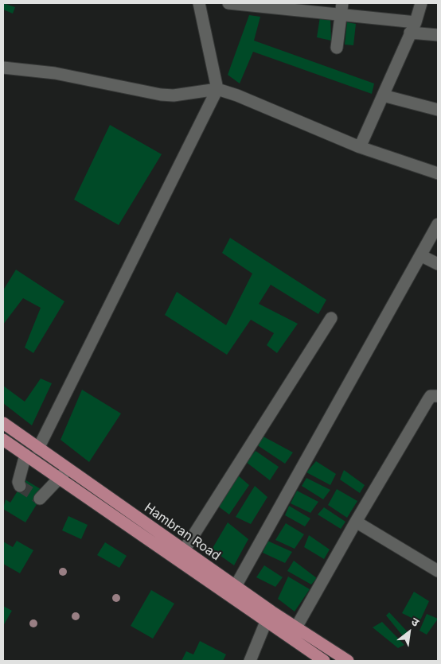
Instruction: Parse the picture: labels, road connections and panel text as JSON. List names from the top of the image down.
{
  "streets": {
    "main road": ["Hambran Road"]
  },
  "north": "top right"
}
